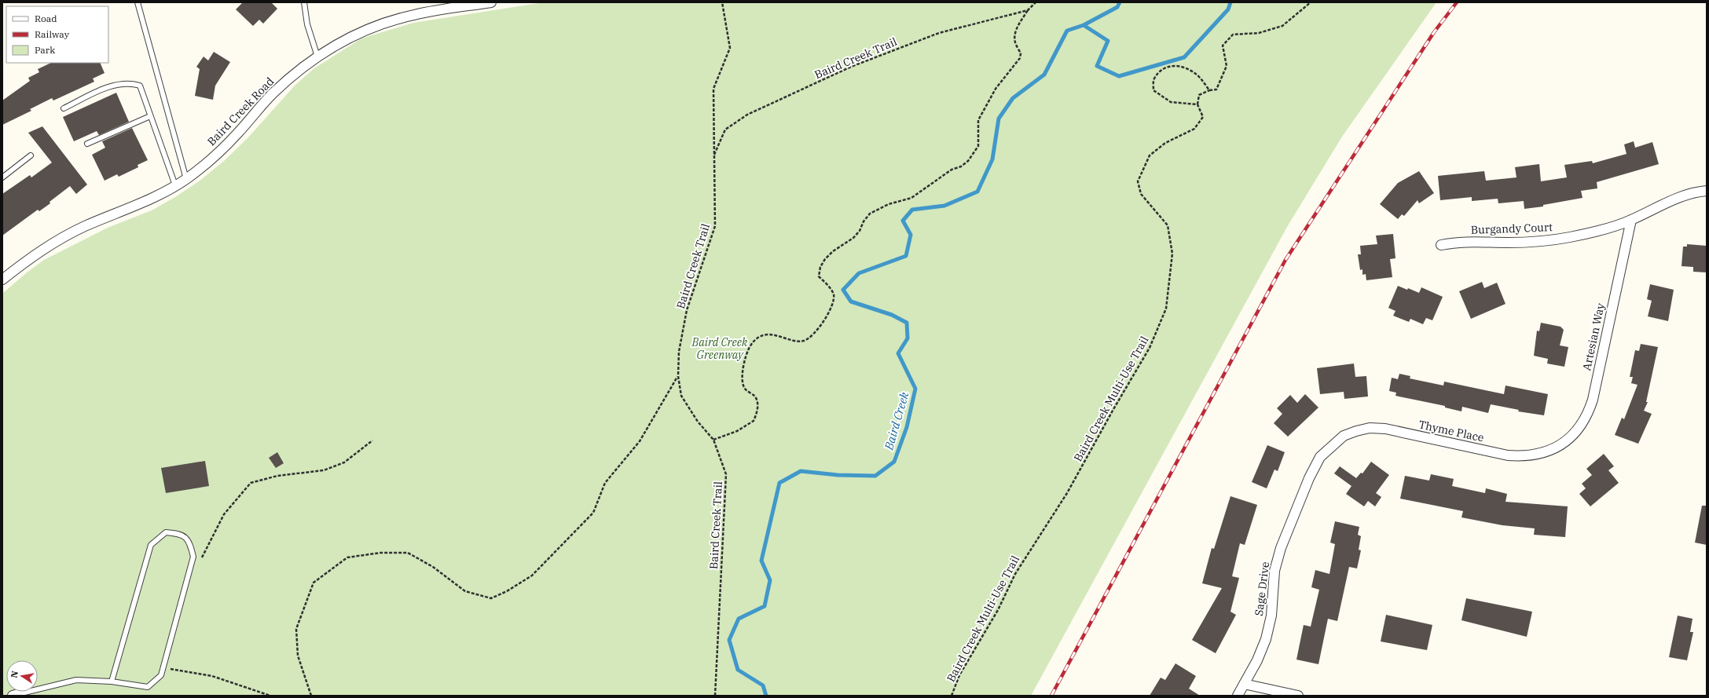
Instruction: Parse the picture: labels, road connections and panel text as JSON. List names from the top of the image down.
{
  "streets": {
    "street": [
      "Baird Creek Road",
      "Burgandy Court",
      "Artesian Way",
      "Thyme Place",
      "Sage Drive"
    ],
    "path": ["Baird Creek Trail", "Baird Creek Multi-Use Trail"]
  },
  "crossings": [
    ["Burgandy Court", "Artesian Way"],
    ["Artesian Way", "Thyme Place"],
    ["Thyme Place", "Sage Drive"]
  ],
  "water": ["Baird Creek"],
  "parks": ["Baird Creek Greenway"],
  "legend": ["Road", "Railway", "Park"],
  "north": "left"
}
